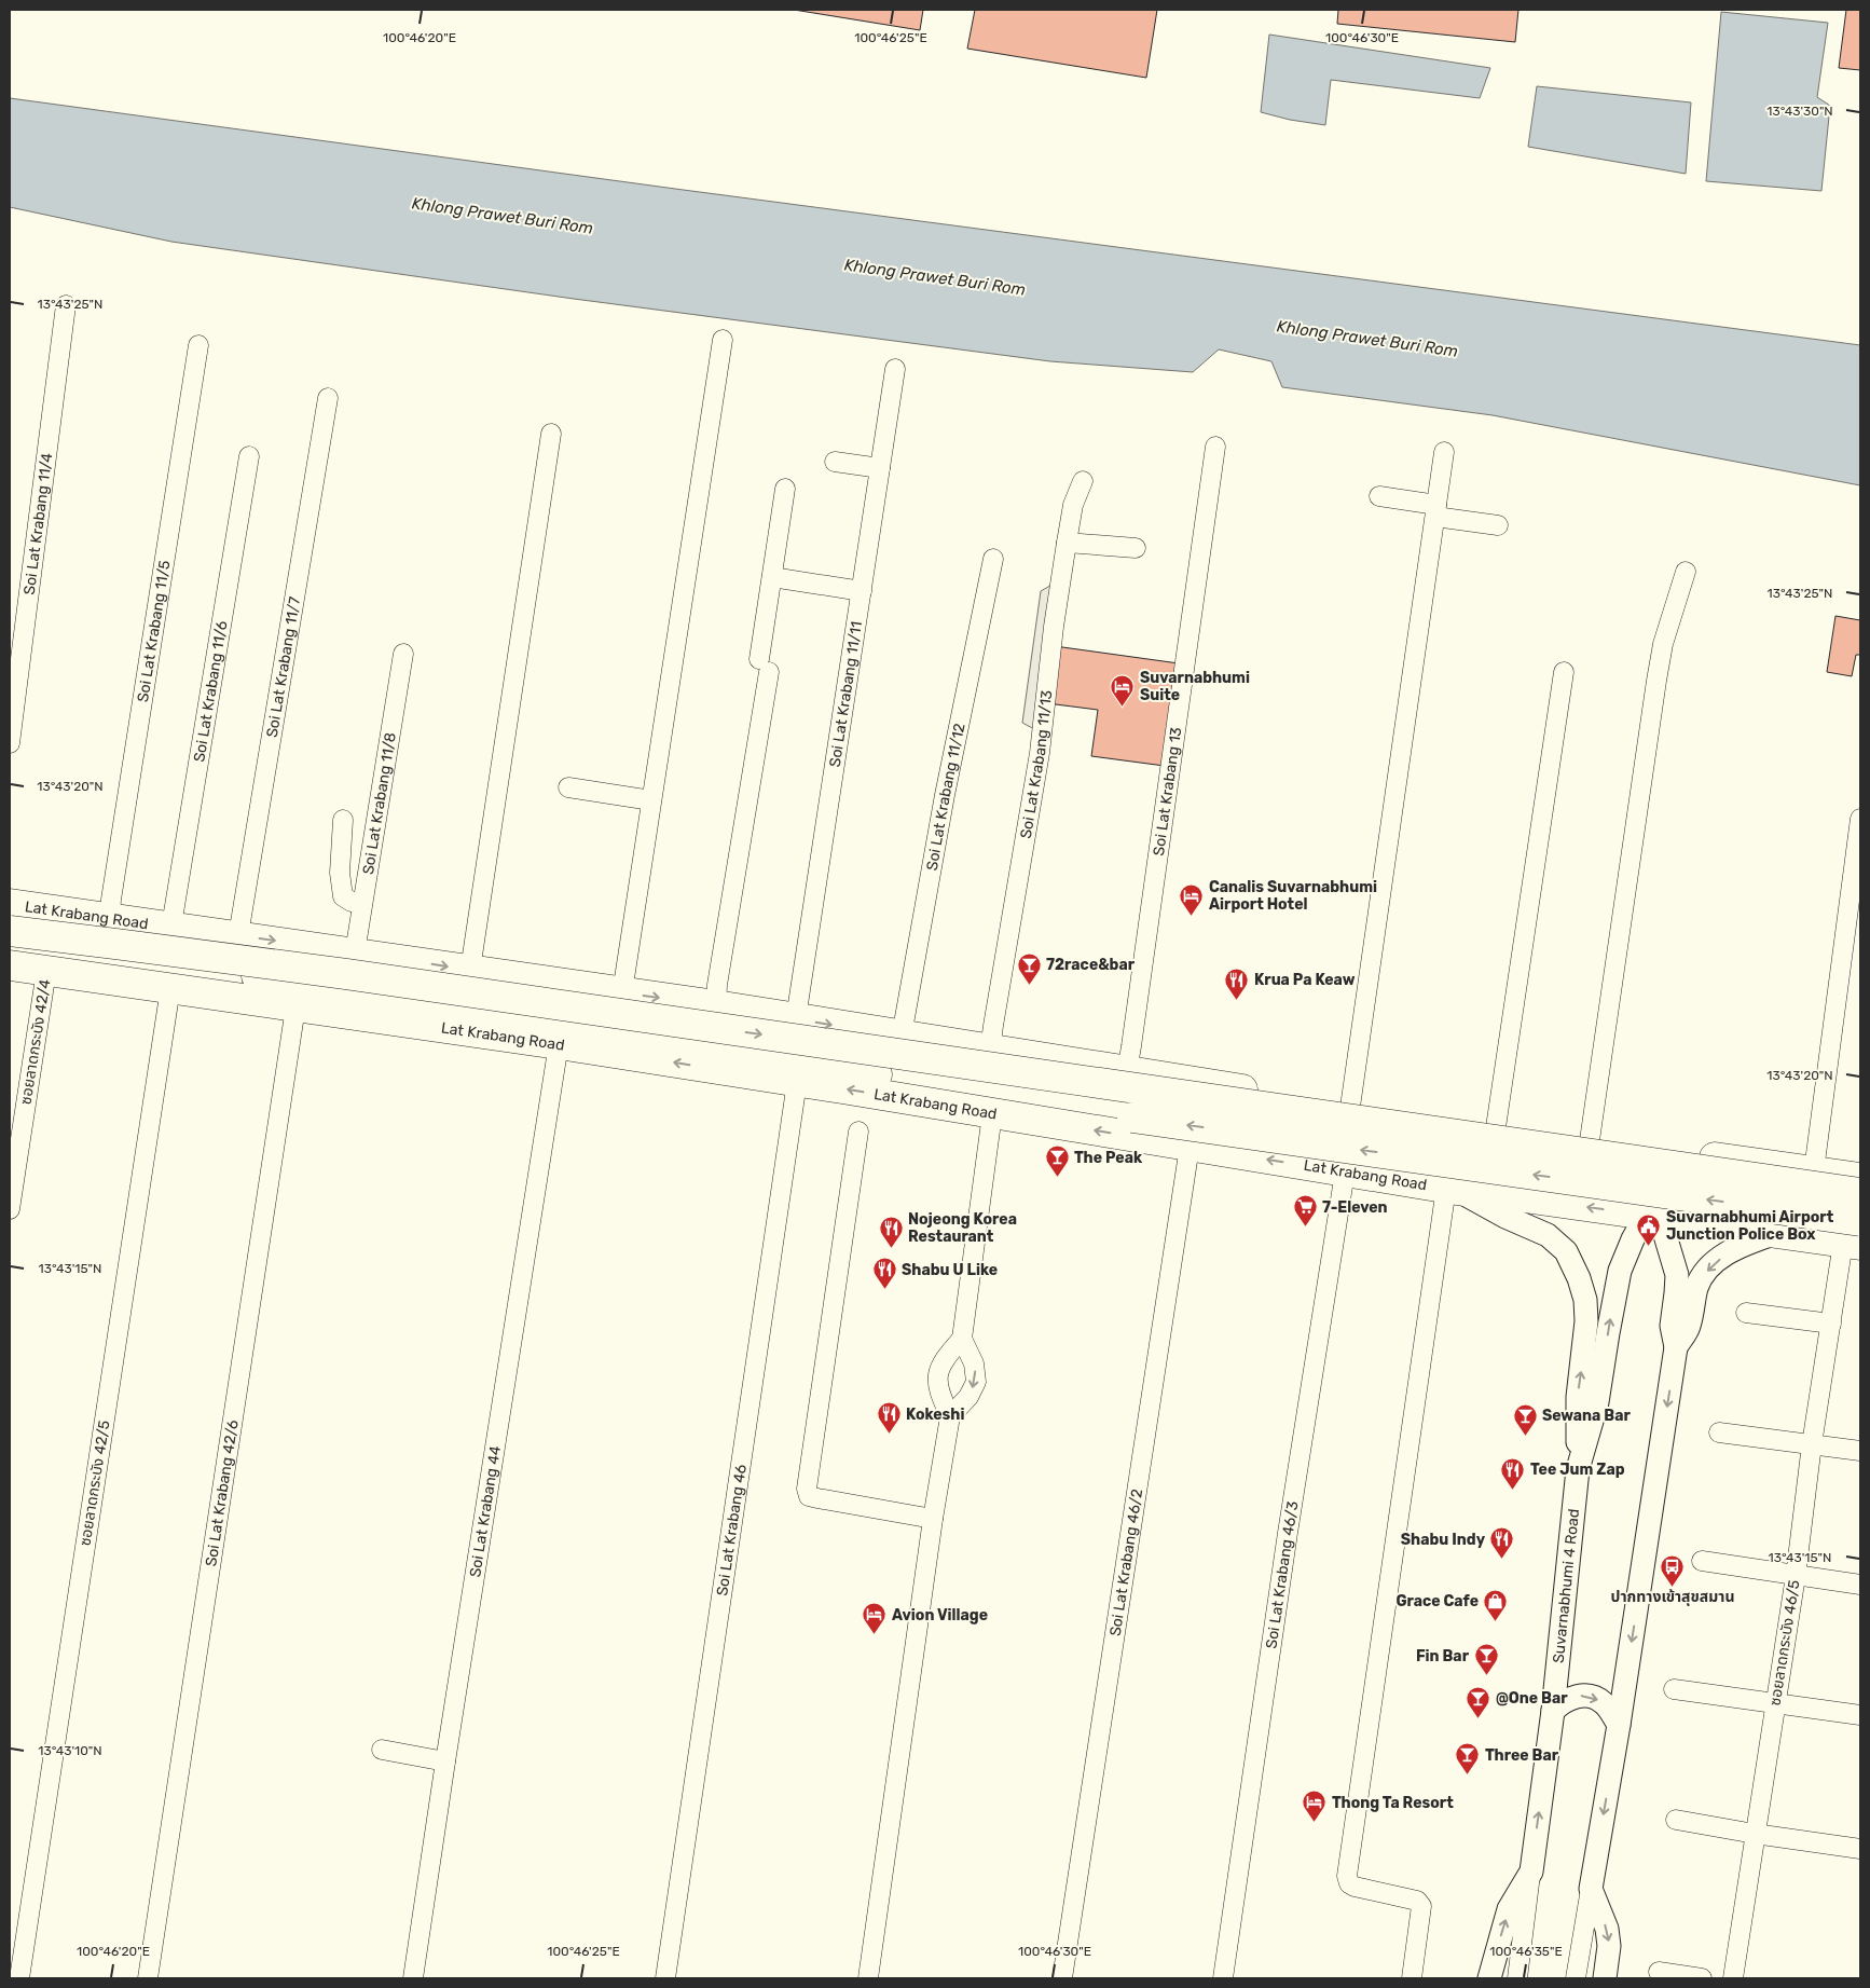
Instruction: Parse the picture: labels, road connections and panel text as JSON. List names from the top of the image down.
{
  "streets": {
    "main road": ["Lat Krabang Road"],
    "street": [
      "Soi Lat Krabang 11/4",
      "Soi Lat Krabang 11/5",
      "Soi Lat Krabang 11/7",
      "Soi Lat Krabang 11/6",
      "Soi Lat Krabang 11/11",
      "Soi Lat Krabang 11/13",
      "Soi Lat Krabang 13",
      "Soi Lat Krabang 11/12",
      "Soi Lat Krabang 11/8",
      "ซอยลาดกระบัง 42/4",
      "ซอยลาดกระบัง 42/5",
      "Soi Lat Krabang 42/6",
      "Soi Lat Krabang 44",
      "Soi Lat Krabang 46",
      "Soi Lat Krabang 46/2",
      "Soi Lat Krabang 46/3",
      "Suvarnabhumi 4 Road",
      "ซอยลาดกระบัง 46/5"
    ]
  },
  "crossings": [
    ["Soi Lat Krabang 11/5", "Lat Krabang Road"],
    ["Soi Lat Krabang 11/7", "Lat Krabang Road"],
    ["Soi Lat Krabang 11/6", "Lat Krabang Road"],
    ["Soi Lat Krabang 11/11", "Lat Krabang Road"],
    ["Soi Lat Krabang 11/13", "Lat Krabang Road"],
    ["Soi Lat Krabang 13", "Lat Krabang Road"],
    ["Soi Lat Krabang 11/12", "Lat Krabang Road"],
    ["Soi Lat Krabang 11/8", "Lat Krabang Road"],
    ["Lat Krabang Road", "ซอยลาดกระบัง 42/4"],
    ["Lat Krabang Road", "ซอยลาดกระบัง 42/5"],
    ["Lat Krabang Road", "Soi Lat Krabang 42/6"],
    ["Lat Krabang Road", "Soi Lat Krabang 44"],
    ["Lat Krabang Road", "Soi Lat Krabang 46"],
    ["Lat Krabang Road", "Soi Lat Krabang 46/2"],
    ["Lat Krabang Road", "Soi Lat Krabang 46/3"],
    ["Lat Krabang Road", "Suvarnabhumi 4 Road"],
    ["Lat Krabang Road", "ซอยลาดกระบัง 46/5"]
  ],
  "water": ["Khlong Prawet Buri Rom"],
  "places": {
    "hotel": [
      "Suvarnabhumi Suite",
      "Canalis Suvarnabhumi Airport Hotel",
      "Avion Village",
      "Thong Ta Resort"
    ],
    "bar": [
      "72race&bar",
      "The Peak",
      "Sewana Bar",
      "Fin Bar",
      "@One Bar",
      "Three Bar"
    ],
    "restaurant": [
      "Krua Pa Keaw",
      "Nojeong Korea Restaurant",
      "Shabu U Like",
      "Kokeshi",
      "Tee Jum Zap",
      "Shabu Indy"
    ],
    "supermarket": ["7-Eleven"],
    "public building": ["Suvarnabhumi Airport Junction Police Box"],
    "bus stop": ["ปากทางเข้าสุขสมาน"],
    "shop": ["Grace Cafe"]
  },
  "coordinates": [
    "100°46'20\"E",
    "100°46'25\"E",
    "100°46'30\"E",
    "13°43'30\"N",
    "13°43'25\"N",
    "13°43'20\"N",
    "13°43'15\"N",
    "13°43'10\"N",
    "100°46'35\"E"
  ]
}
